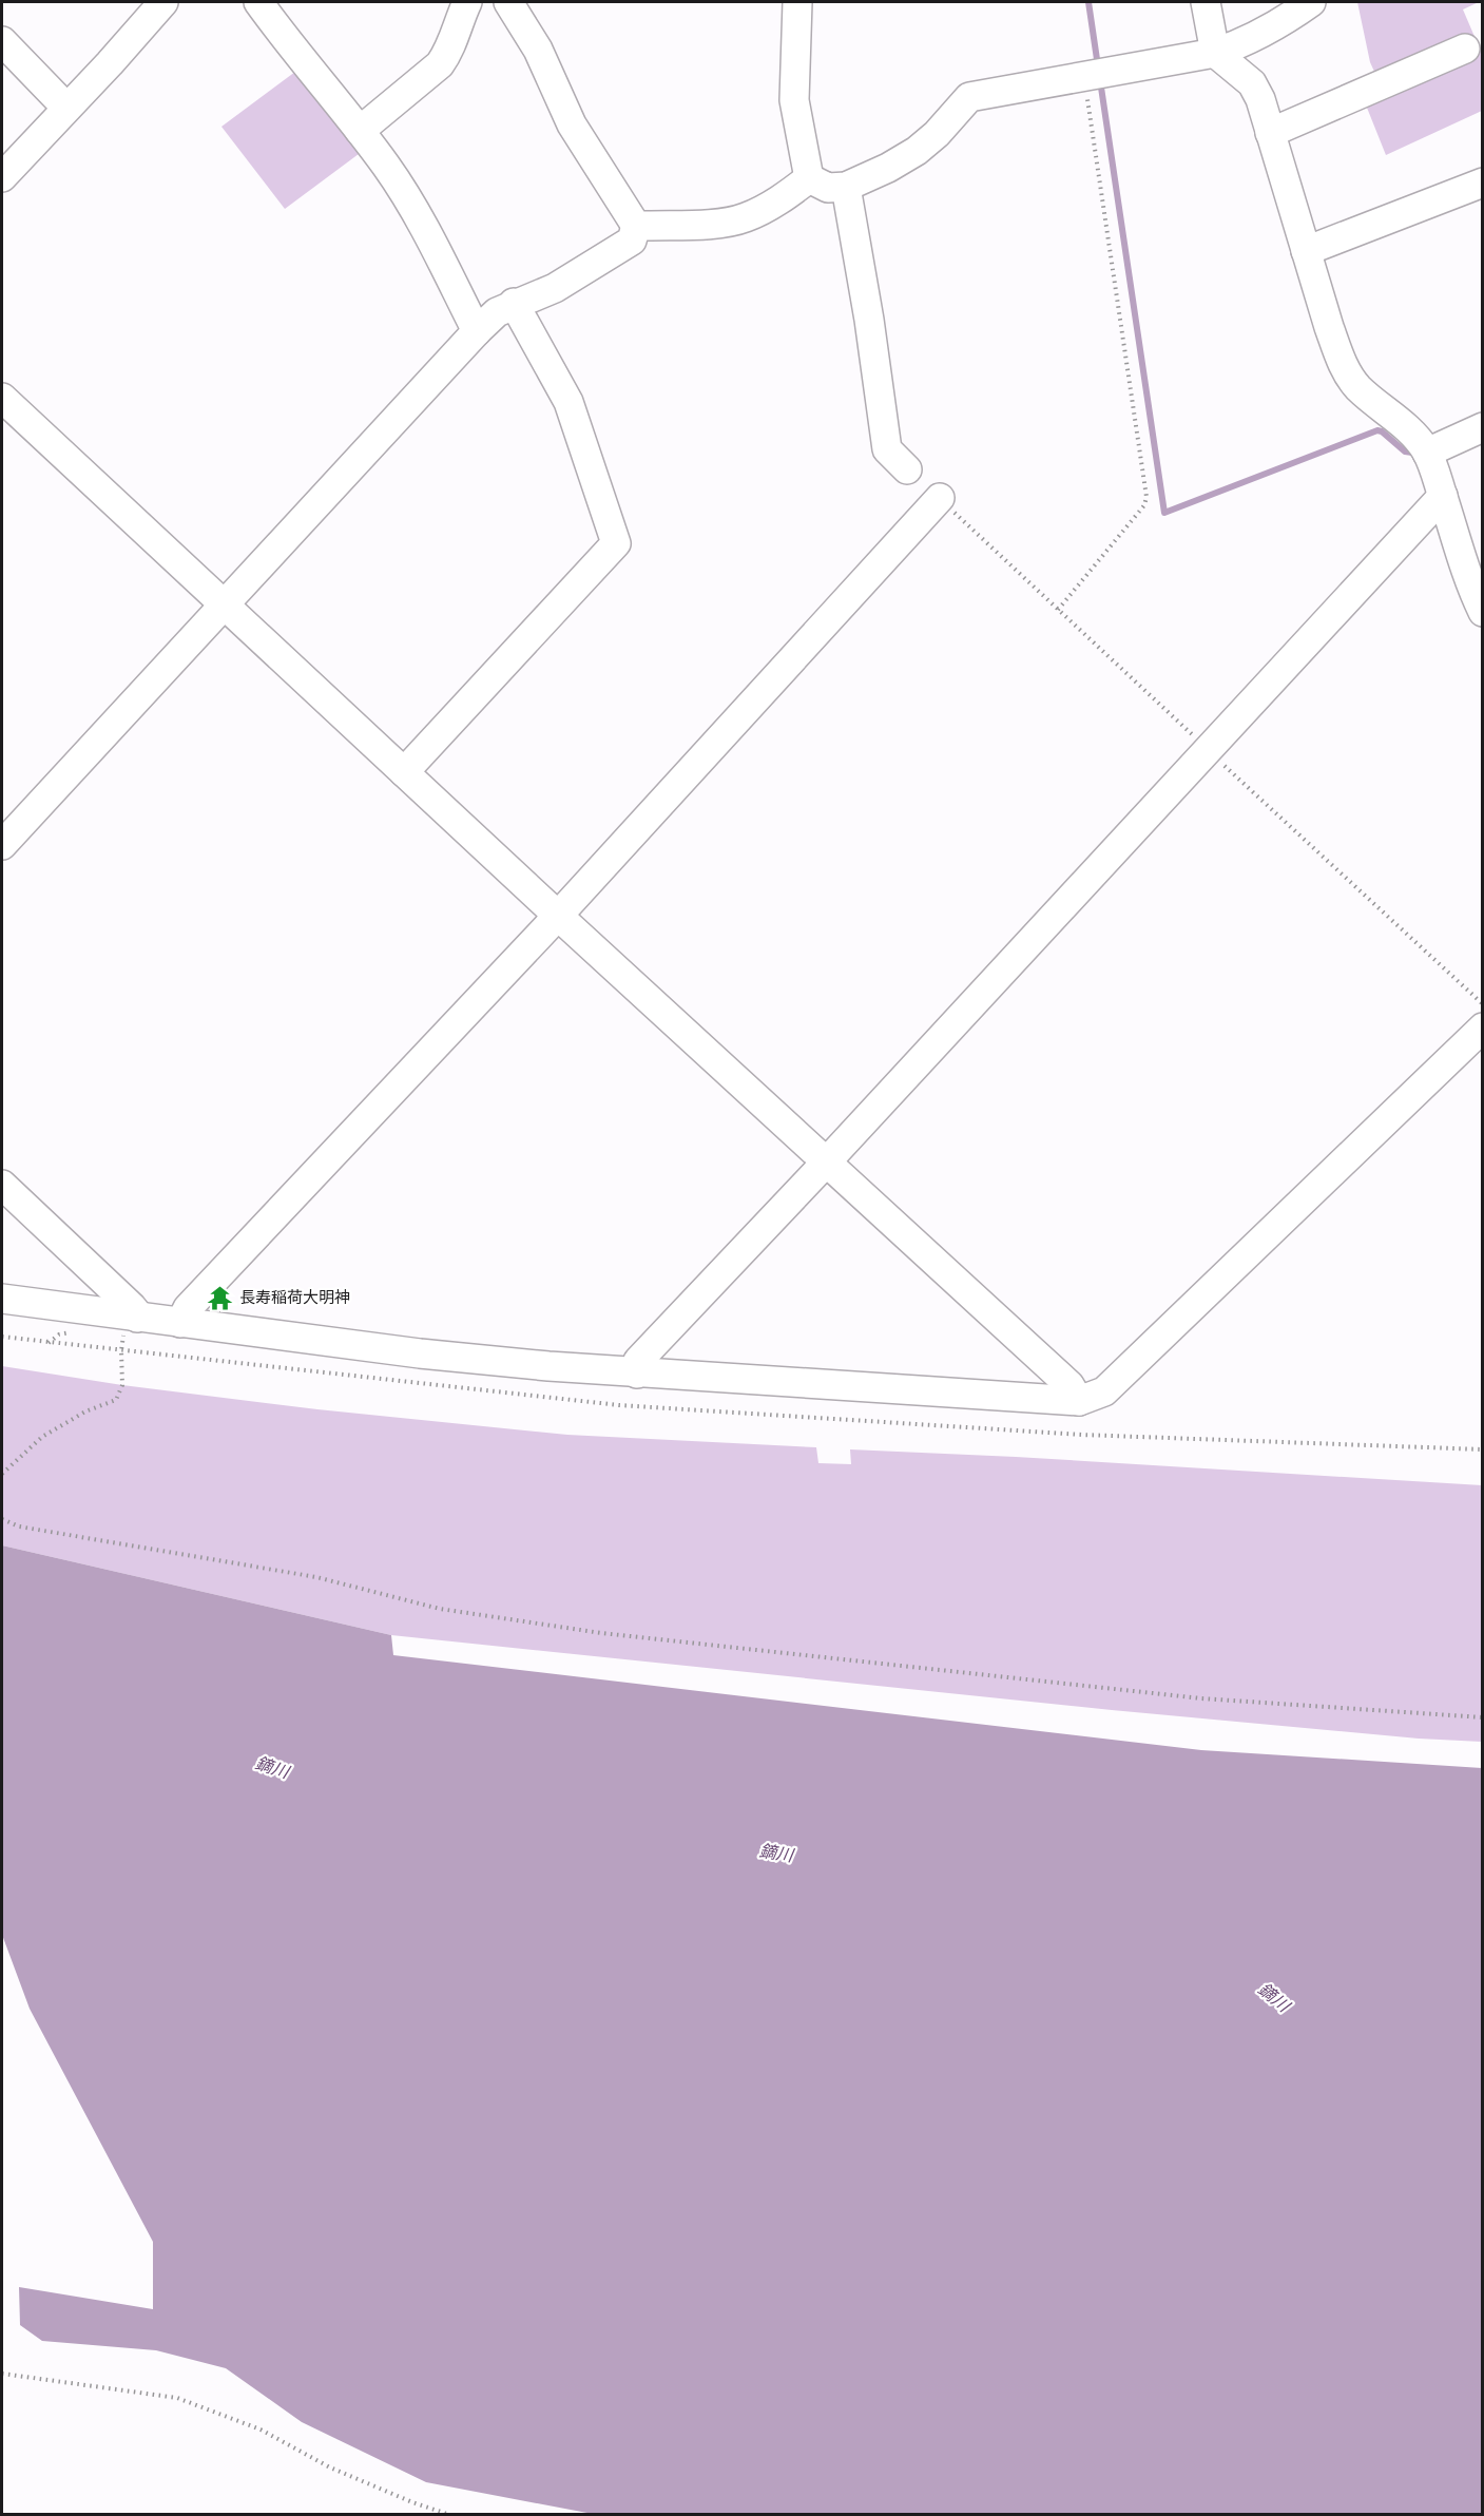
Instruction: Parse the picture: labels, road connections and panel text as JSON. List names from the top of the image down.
{
  "water": ["鏑川"],
  "places": {
    "temple": ["長寿稲荷大明神"]
  }
}
